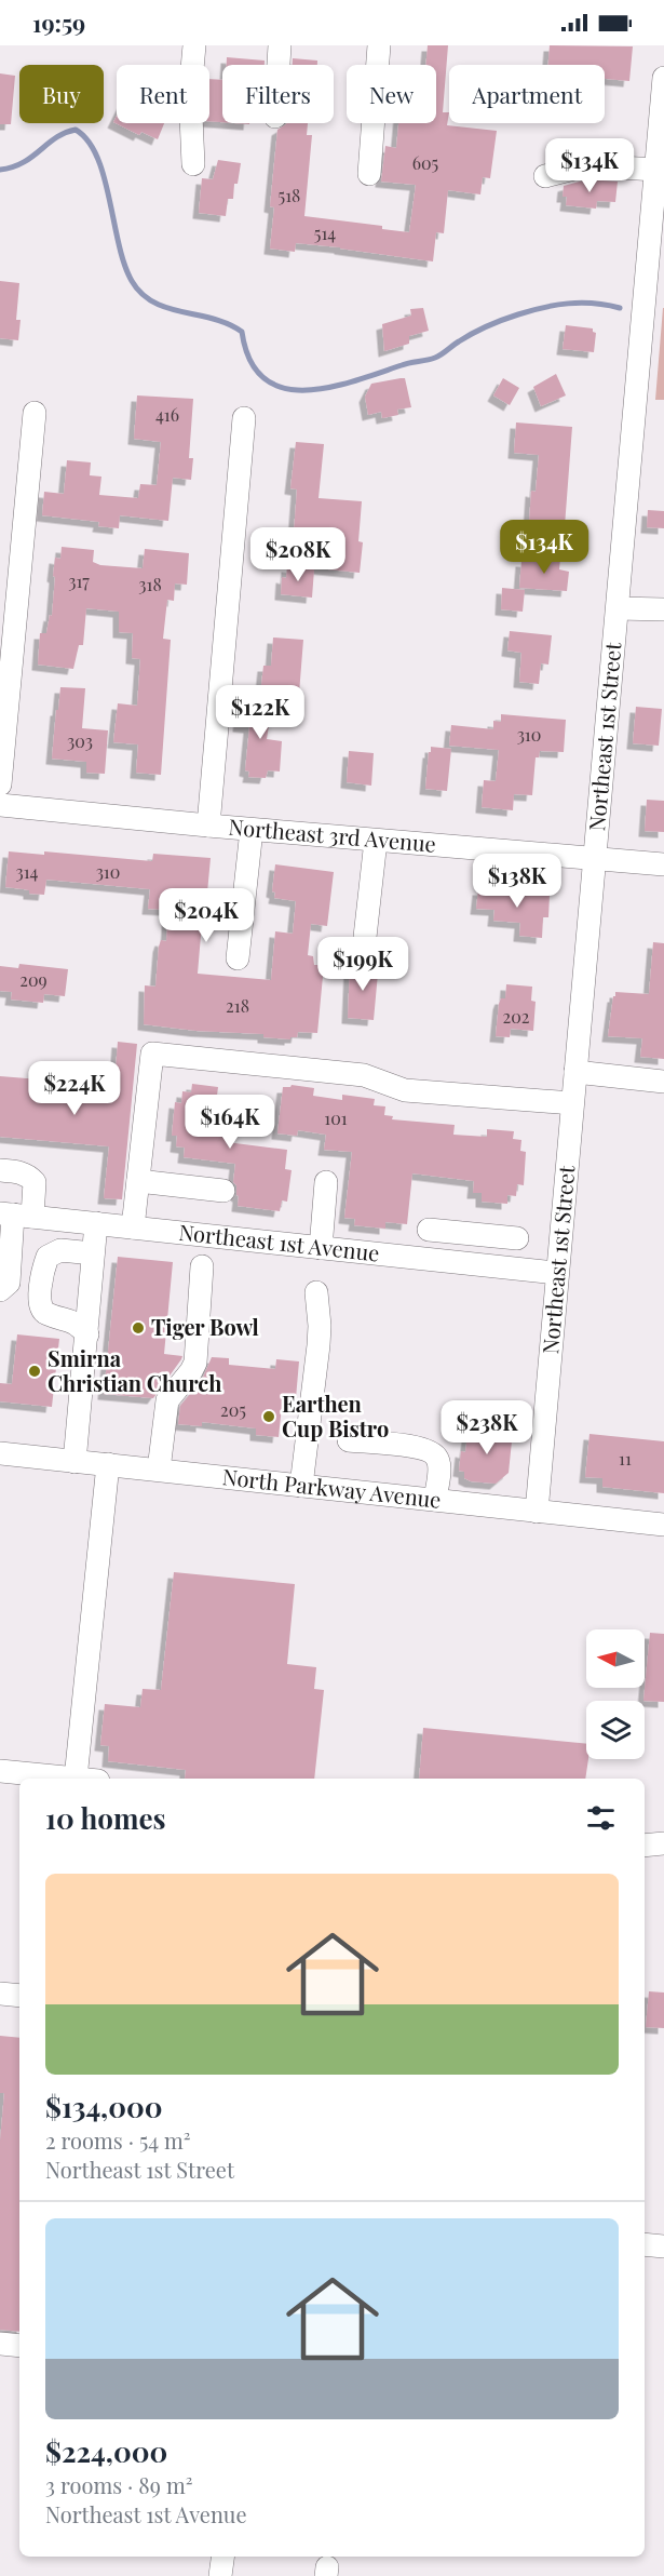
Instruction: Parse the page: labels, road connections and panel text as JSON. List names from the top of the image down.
{
  "streets": {
    "street": [
      "Northeast 1st Street",
      "Northeast 3rd Avenue",
      "Northeast 1st Avenue",
      "North Parkway Avenue"
    ]
  },
  "crossings": [
    ["Northeast 1st Street", "Northeast 3rd Avenue"],
    ["Northeast 1st Street", "Northeast 1st Avenue"],
    ["Northeast 1st Street", "North Parkway Avenue"]
  ],
  "places": ["Tiger Bowl", "Smirna Christian Church", "Earthen Cup Bistro"],
  "house_numbers": [
    "605",
    "518",
    "514",
    "416",
    "317",
    "318",
    "310",
    "303",
    "314",
    "310",
    "209",
    "218",
    "202",
    "101",
    "205",
    "11"
  ],
  "north": "left",
  "page": {
    "status": "19:59",
    "chip": [
      "Buy",
      "Rent",
      "Filters",
      "New",
      "Apartment"
    ],
    "price": [
      "$134K",
      "$134K",
      "$208K",
      "$122K",
      "$138K",
      "$204K",
      "$199K",
      "$224K",
      "$164K",
      "$238K"
    ],
    "heading": "10 homes",
    "list": [
      {
        "name": "$134,000",
        "note": "2 rooms · 54 m² · Northeast 1st Street"
      },
      {
        "name": "$224,000",
        "note": "3 rooms · 89 m² · Northeast 1st Avenue"
      }
    ]
  }
}
